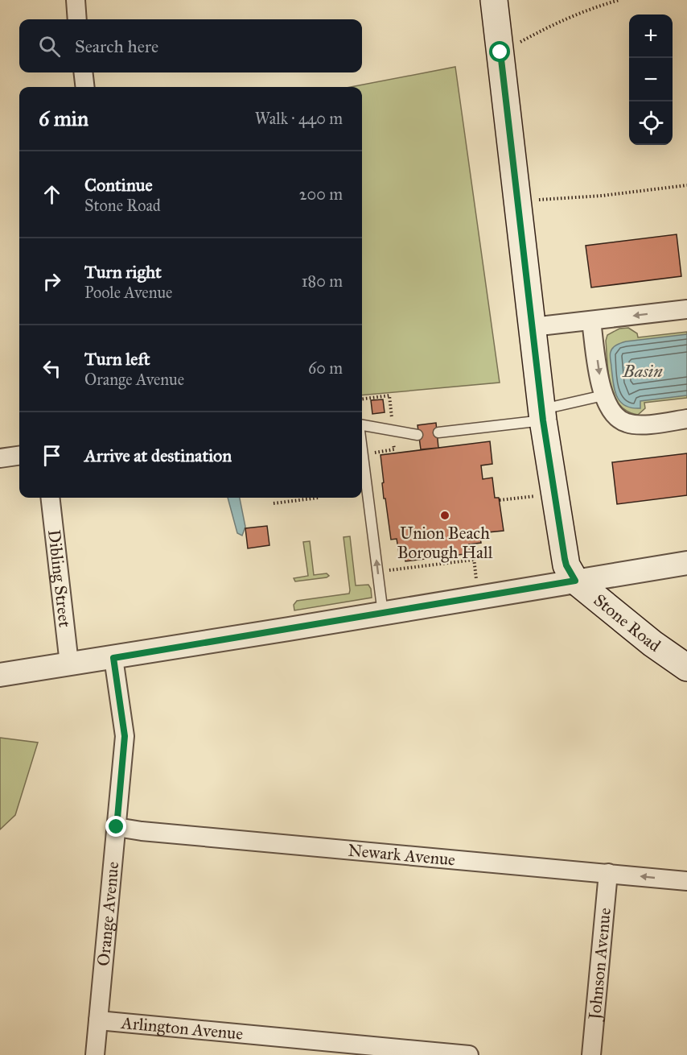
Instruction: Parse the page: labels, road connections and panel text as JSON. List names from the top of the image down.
{
  "streets": {
    "main road": ["Stone Road"],
    "street": [
      "Dibling Street",
      "Newark Avenue",
      "Orange Avenue",
      "Johnson Avenue",
      "Arlington Avenue"
    ]
  },
  "crossings": [
    ["Newark Avenue", "Orange Avenue"],
    ["Newark Avenue", "Johnson Avenue"],
    ["Orange Avenue", "Arlington Avenue"]
  ],
  "water": ["Basin"],
  "places": ["Union Beach Borough Hall"],
  "page": {
    "map_buttons": ["+", "−"],
    "search": "Search here",
    "heading": ["6 min", "Walk · 440 m"],
    "list": [
      ["Continue", "Stone Road", "200 m"],
      ["Turn right", "Poole Avenue", "180 m"],
      ["Turn left", "Orange Avenue", "60 m"],
      "Arrive at destination"
    ]
  }
}
